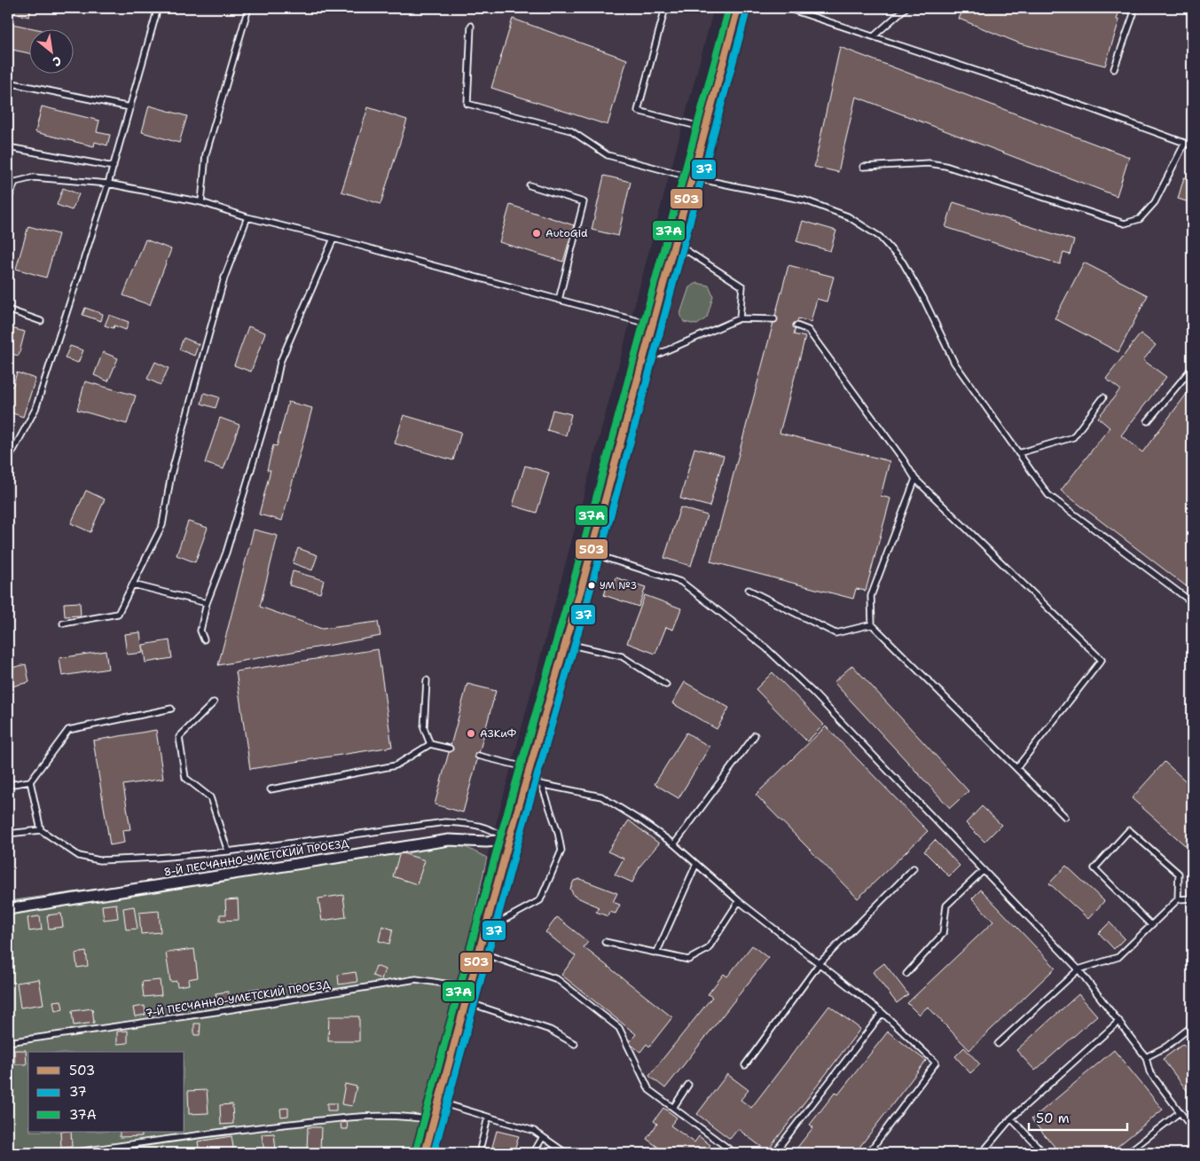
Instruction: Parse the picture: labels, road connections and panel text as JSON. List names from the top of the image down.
{
  "streets": {
    "street": ["8-Й ПЕСЧАННО-УМЕТСКИЙ ПРОЕЗД"],
    "lane": ["7-Й ПЕСЧАННО-УМЕТСКИЙ ПРОЕЗД"]
  },
  "places": ["AutoGid", "УМ №3", "АЗКиФ"],
  "lines": ["transit line 503", "transit line 37А", "transit line 37"],
  "legend": ["503", "37", "37А"],
  "scale_bar": "50 m",
  "north": "bottom right"
}
